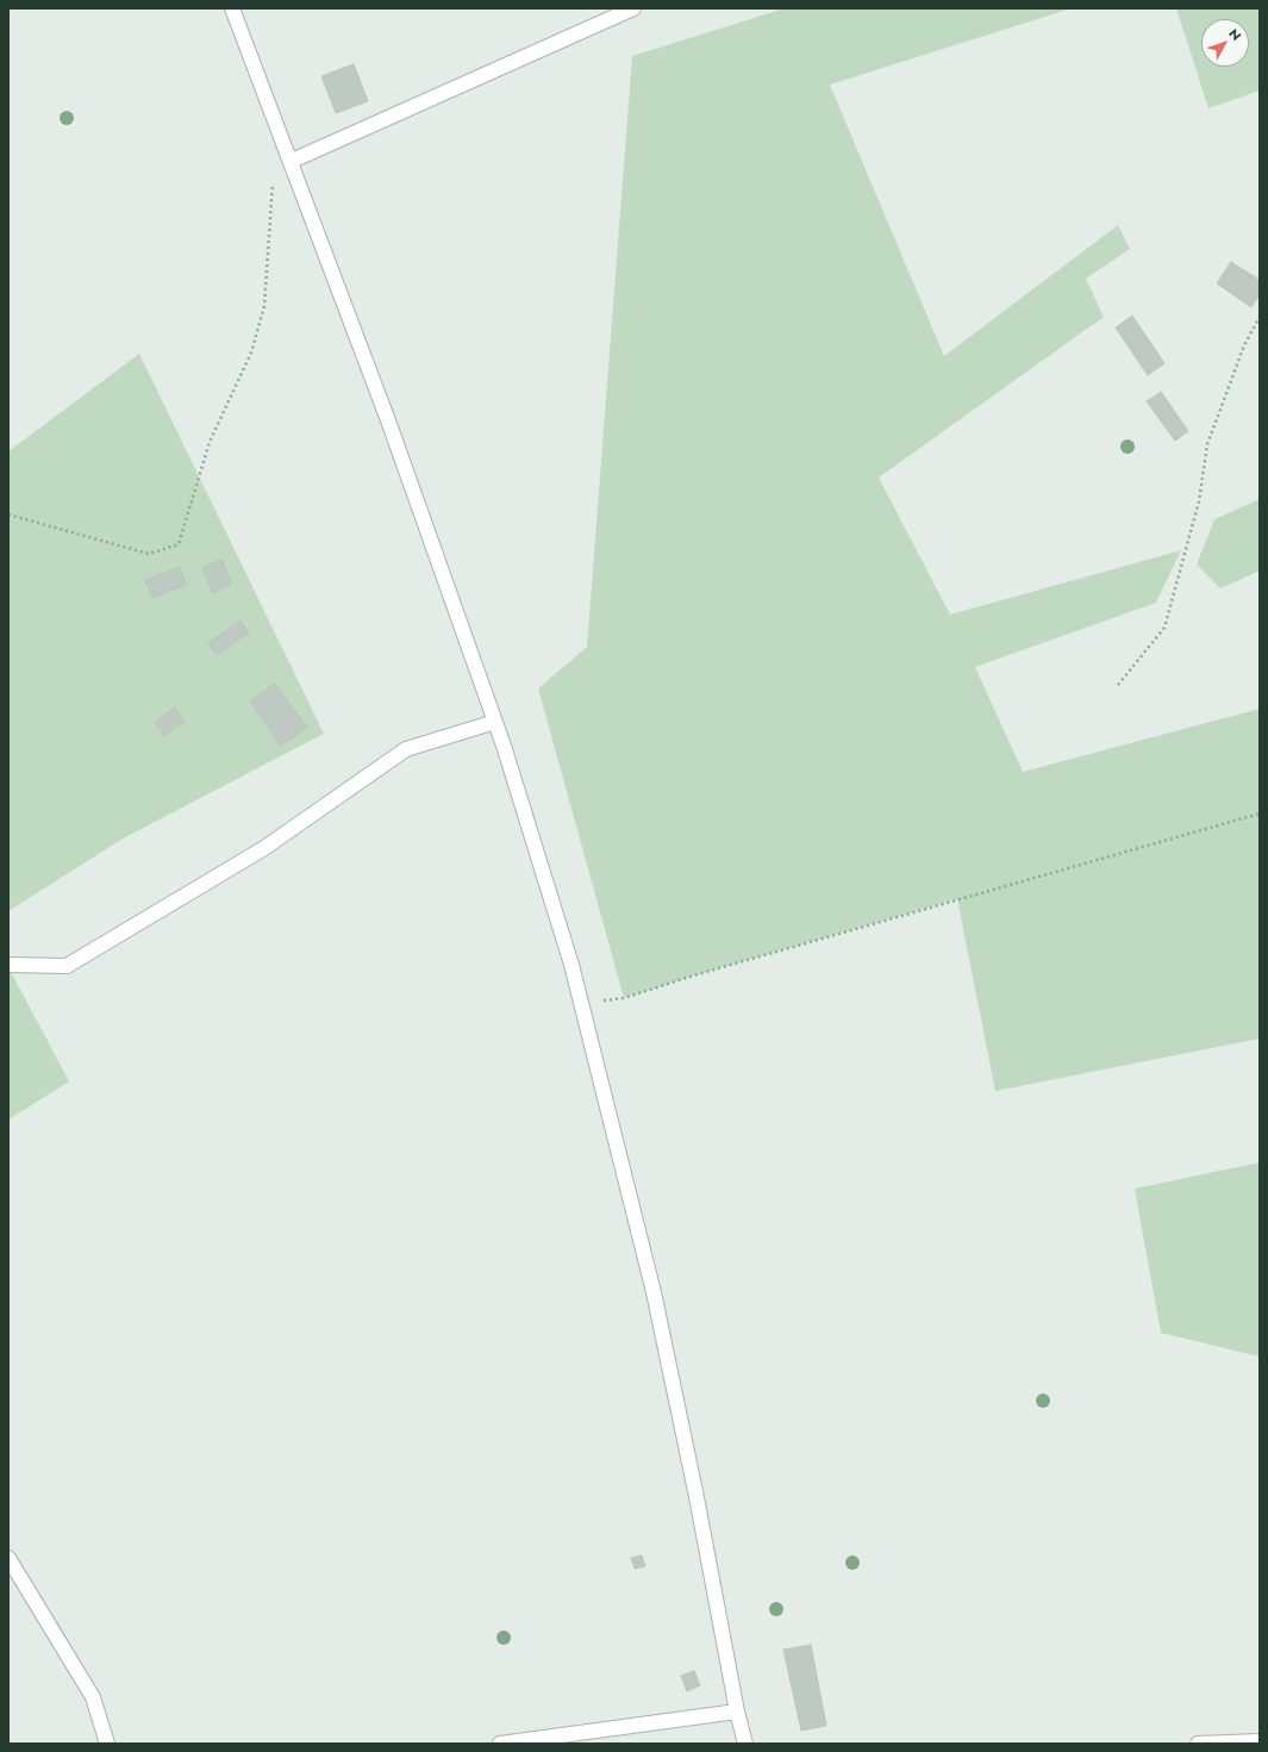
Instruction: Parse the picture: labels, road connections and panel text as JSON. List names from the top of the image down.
{
  "north": "top right"
}
